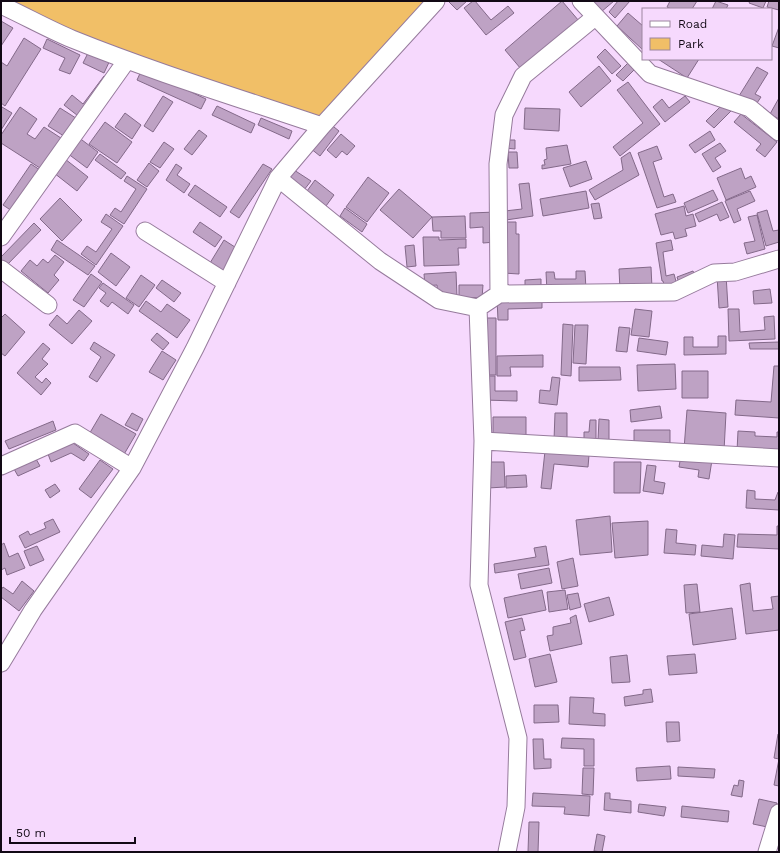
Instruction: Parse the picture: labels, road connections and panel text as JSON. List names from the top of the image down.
{
  "legend": ["Road", "Park"],
  "scale_bar": "50 m"
}
